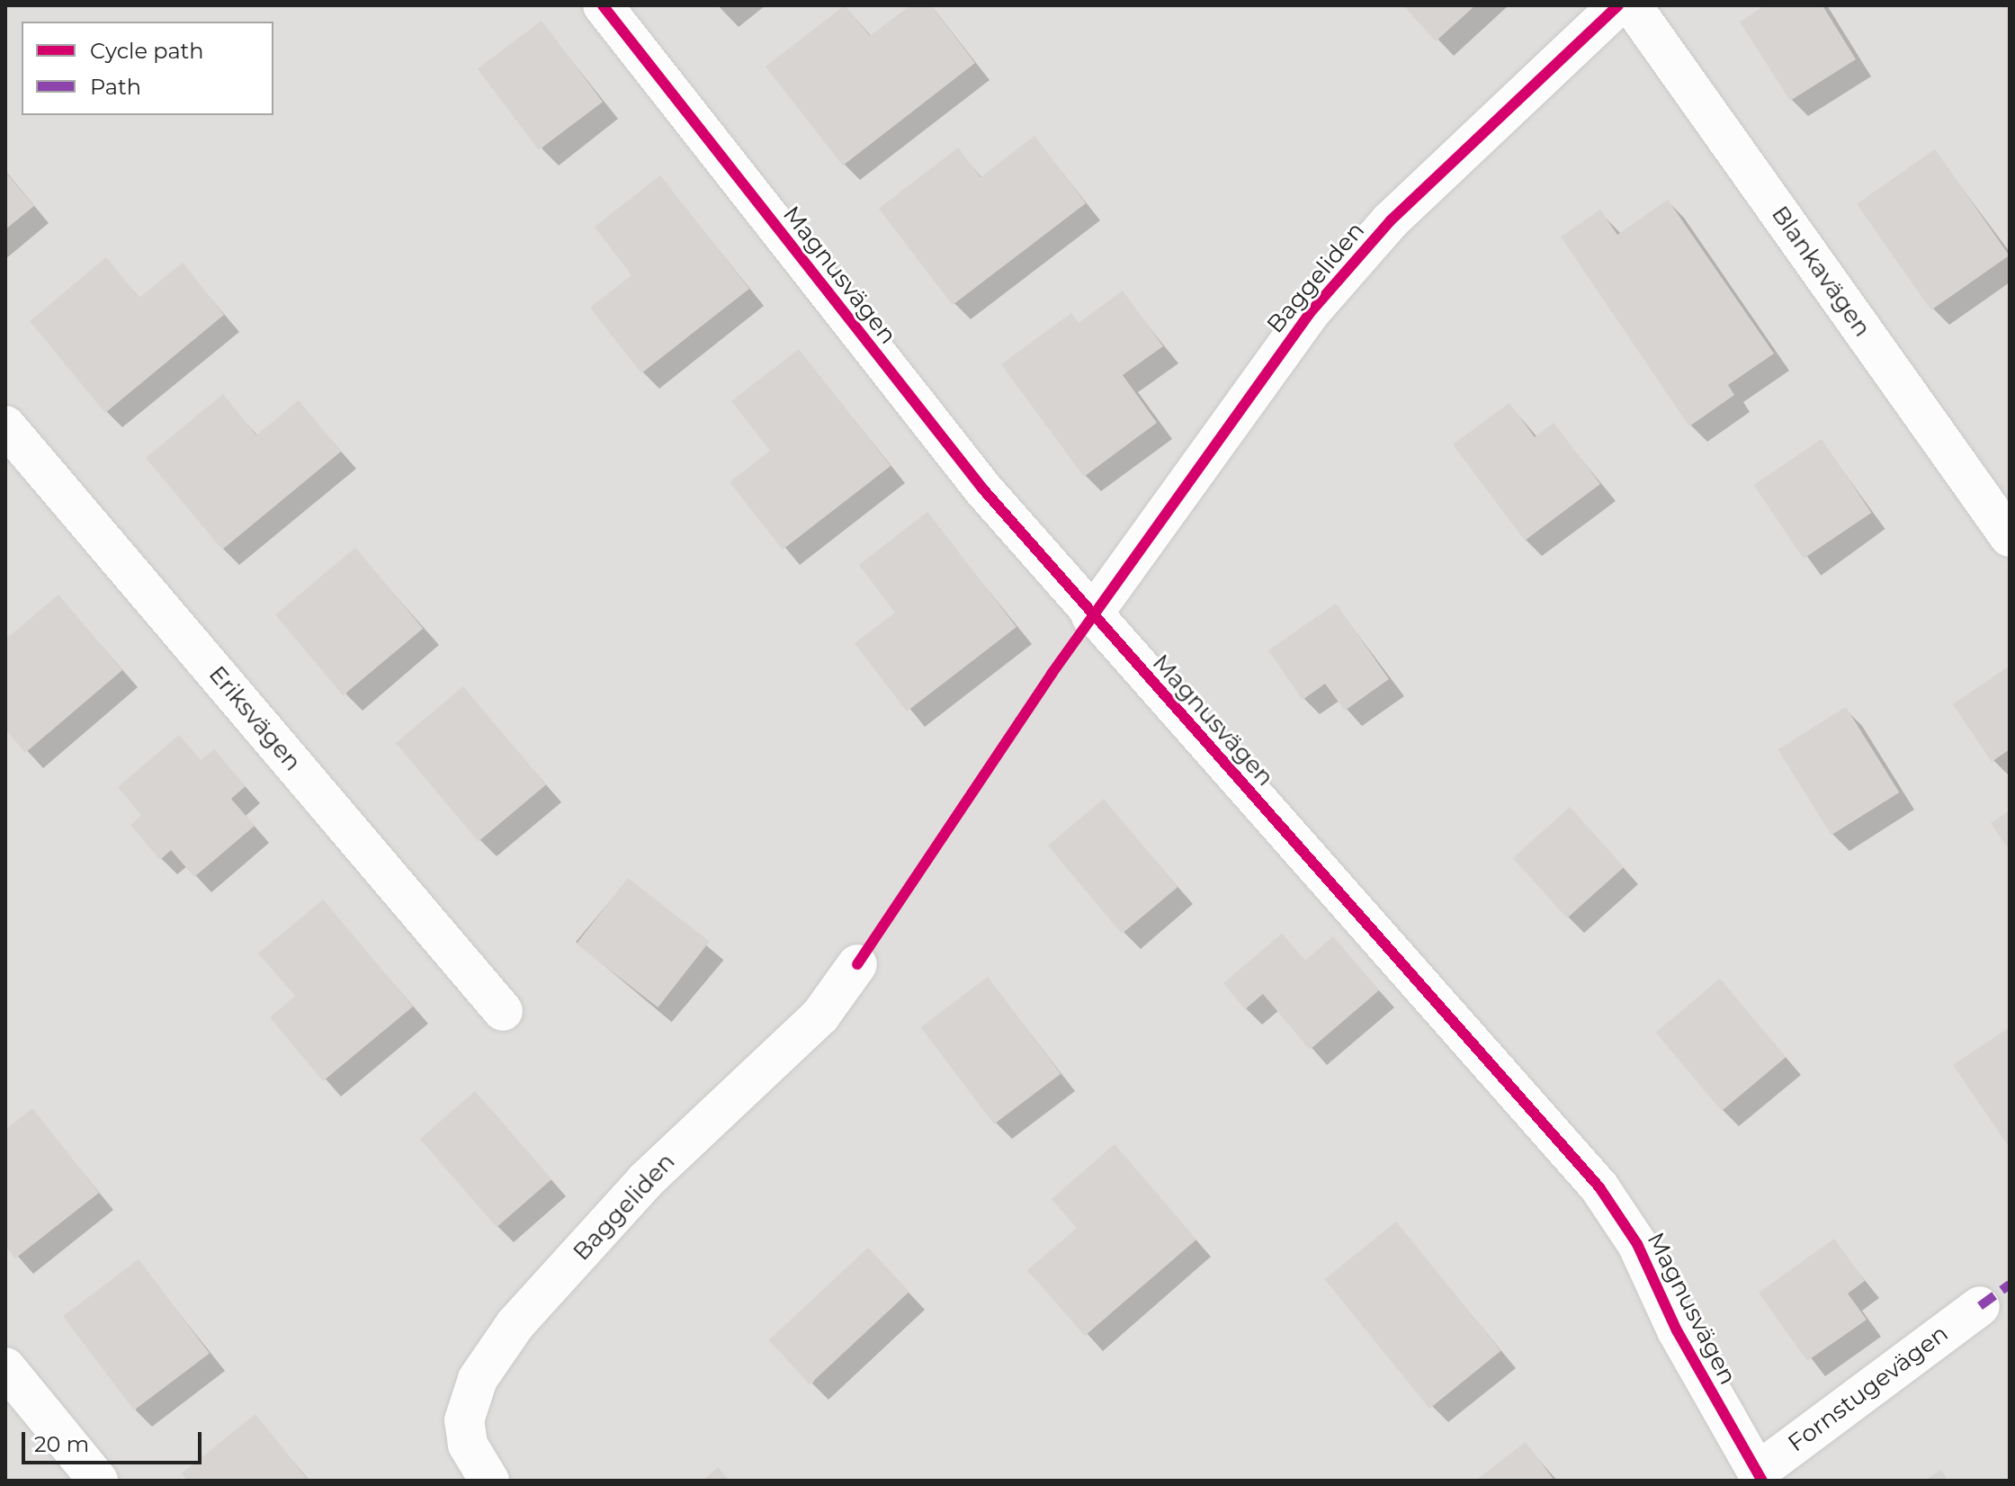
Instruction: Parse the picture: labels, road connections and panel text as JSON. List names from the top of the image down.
{
  "streets": {
    "street": [
      "Blankavägen",
      "Magnusvägen",
      "Baggeliden",
      "Eriksvägen",
      "Fornstugevägen"
    ]
  },
  "crossings": [
    ["Magnusvägen", "Baggeliden"],
    ["Magnusvägen", "Fornstugevägen"]
  ],
  "legend": ["Cycle path", "Path"],
  "scale_bar": "20 m"
}
